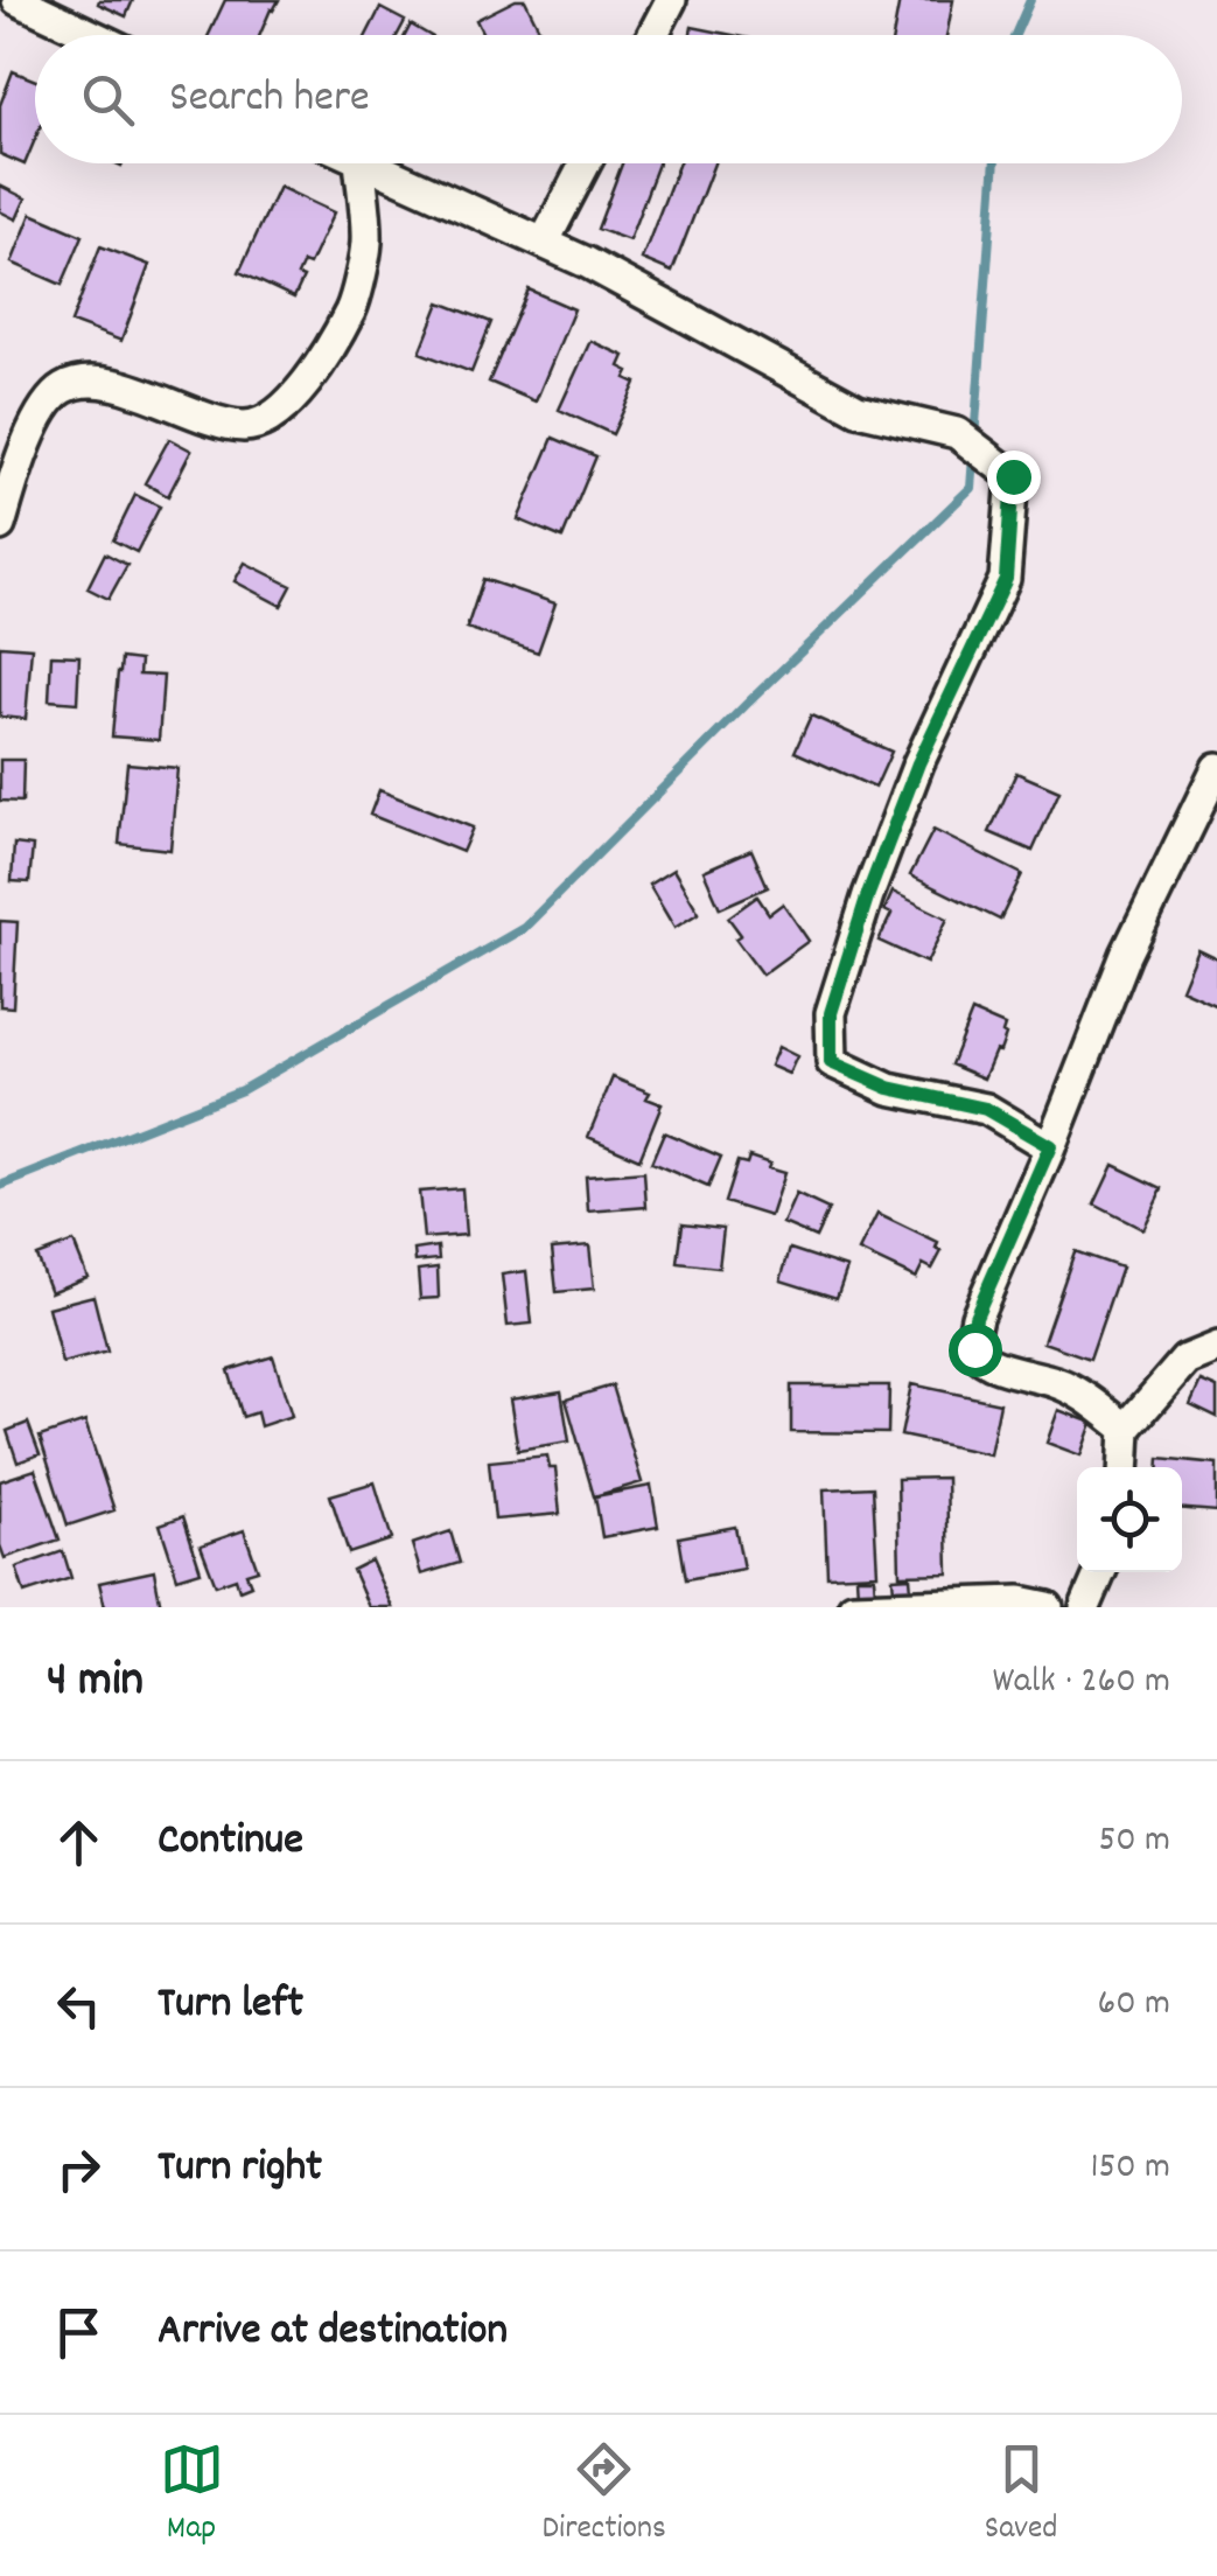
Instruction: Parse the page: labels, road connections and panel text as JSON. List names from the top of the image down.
{
  "page": {
    "search": "Search here",
    "heading": ["4 min", "Walk · 260 m"],
    "list": [
      ["Continue", "50 m"],
      ["Turn left", "60 m"],
      ["Turn right", "150 m"],
      "Arrive at destination"
    ],
    "nav": ["Map", "Directions", "Saved"]
  }
}
